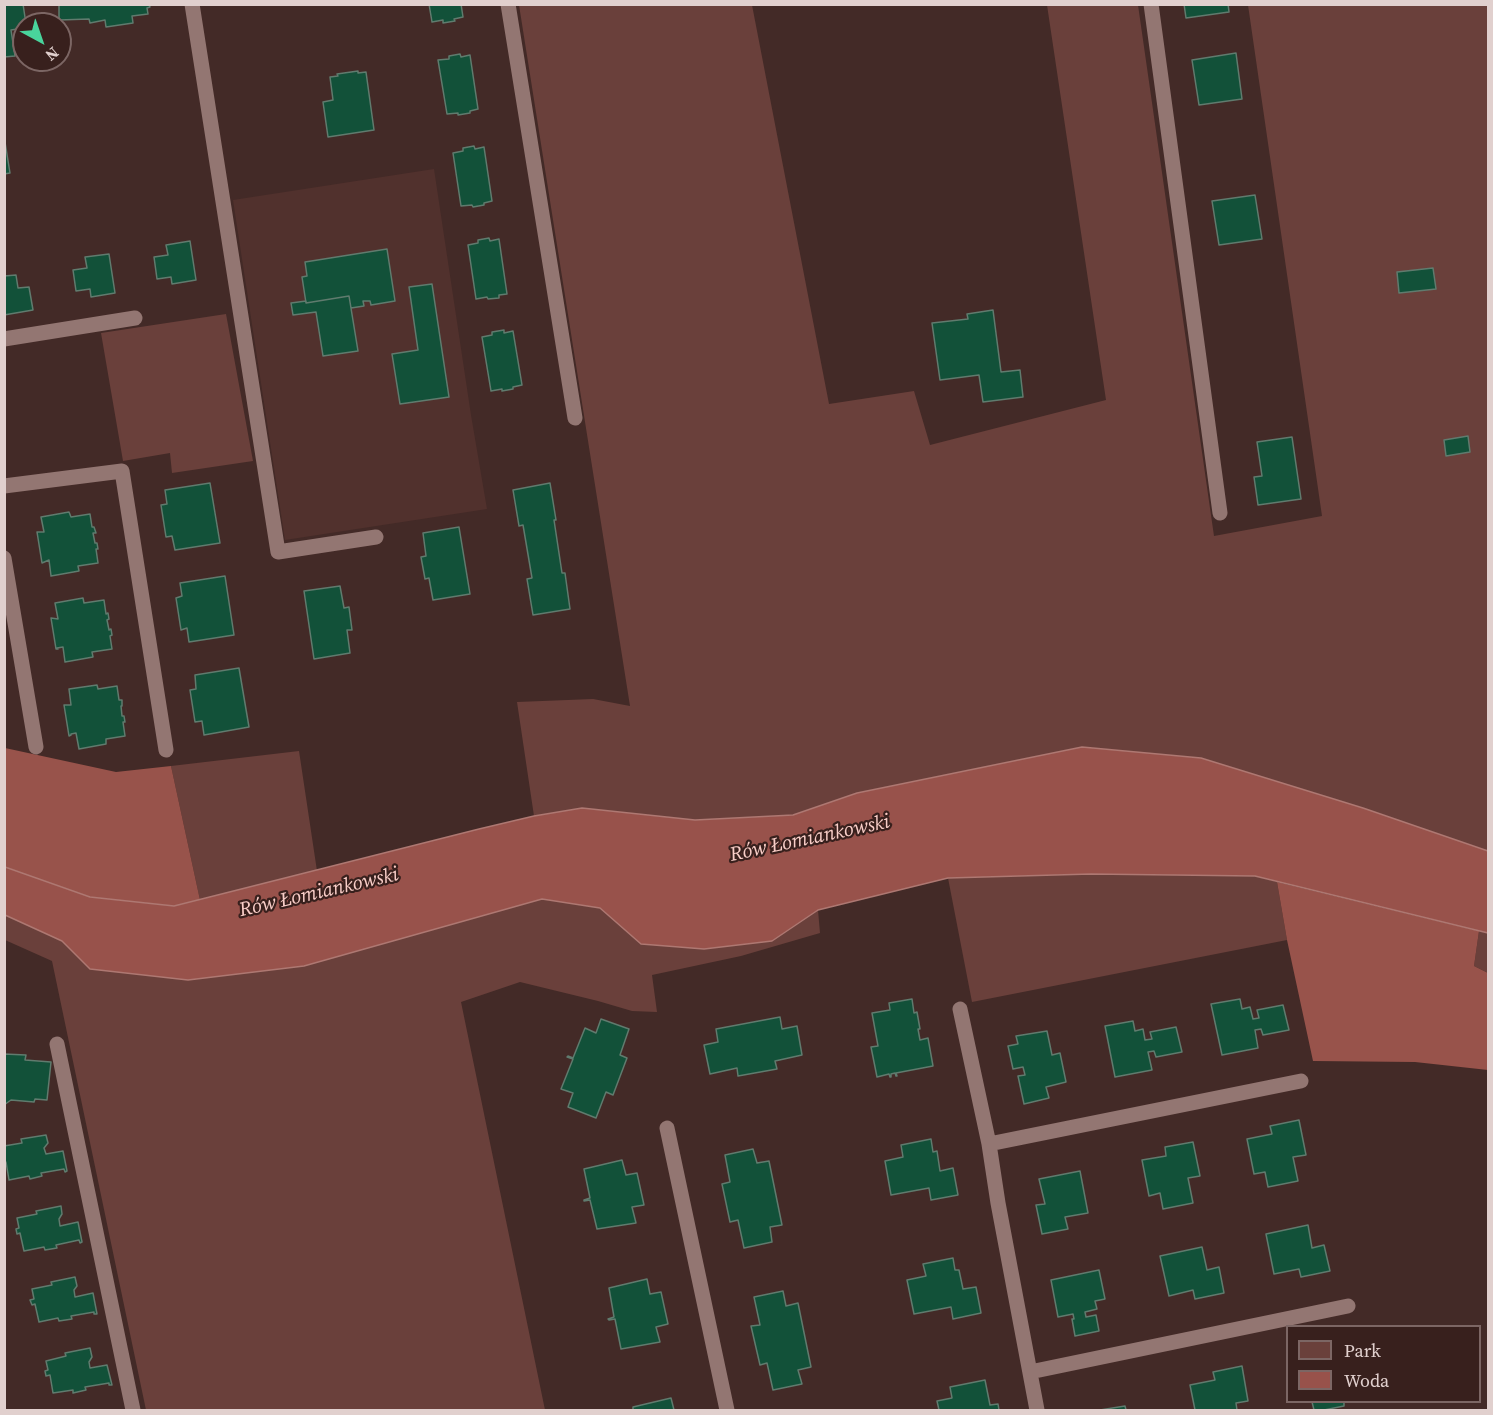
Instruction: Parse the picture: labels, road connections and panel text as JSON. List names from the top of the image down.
{
  "water": ["Rów Łomiankowski"],
  "legend": ["Park", "Woda"],
  "north": "bottom right"
}
